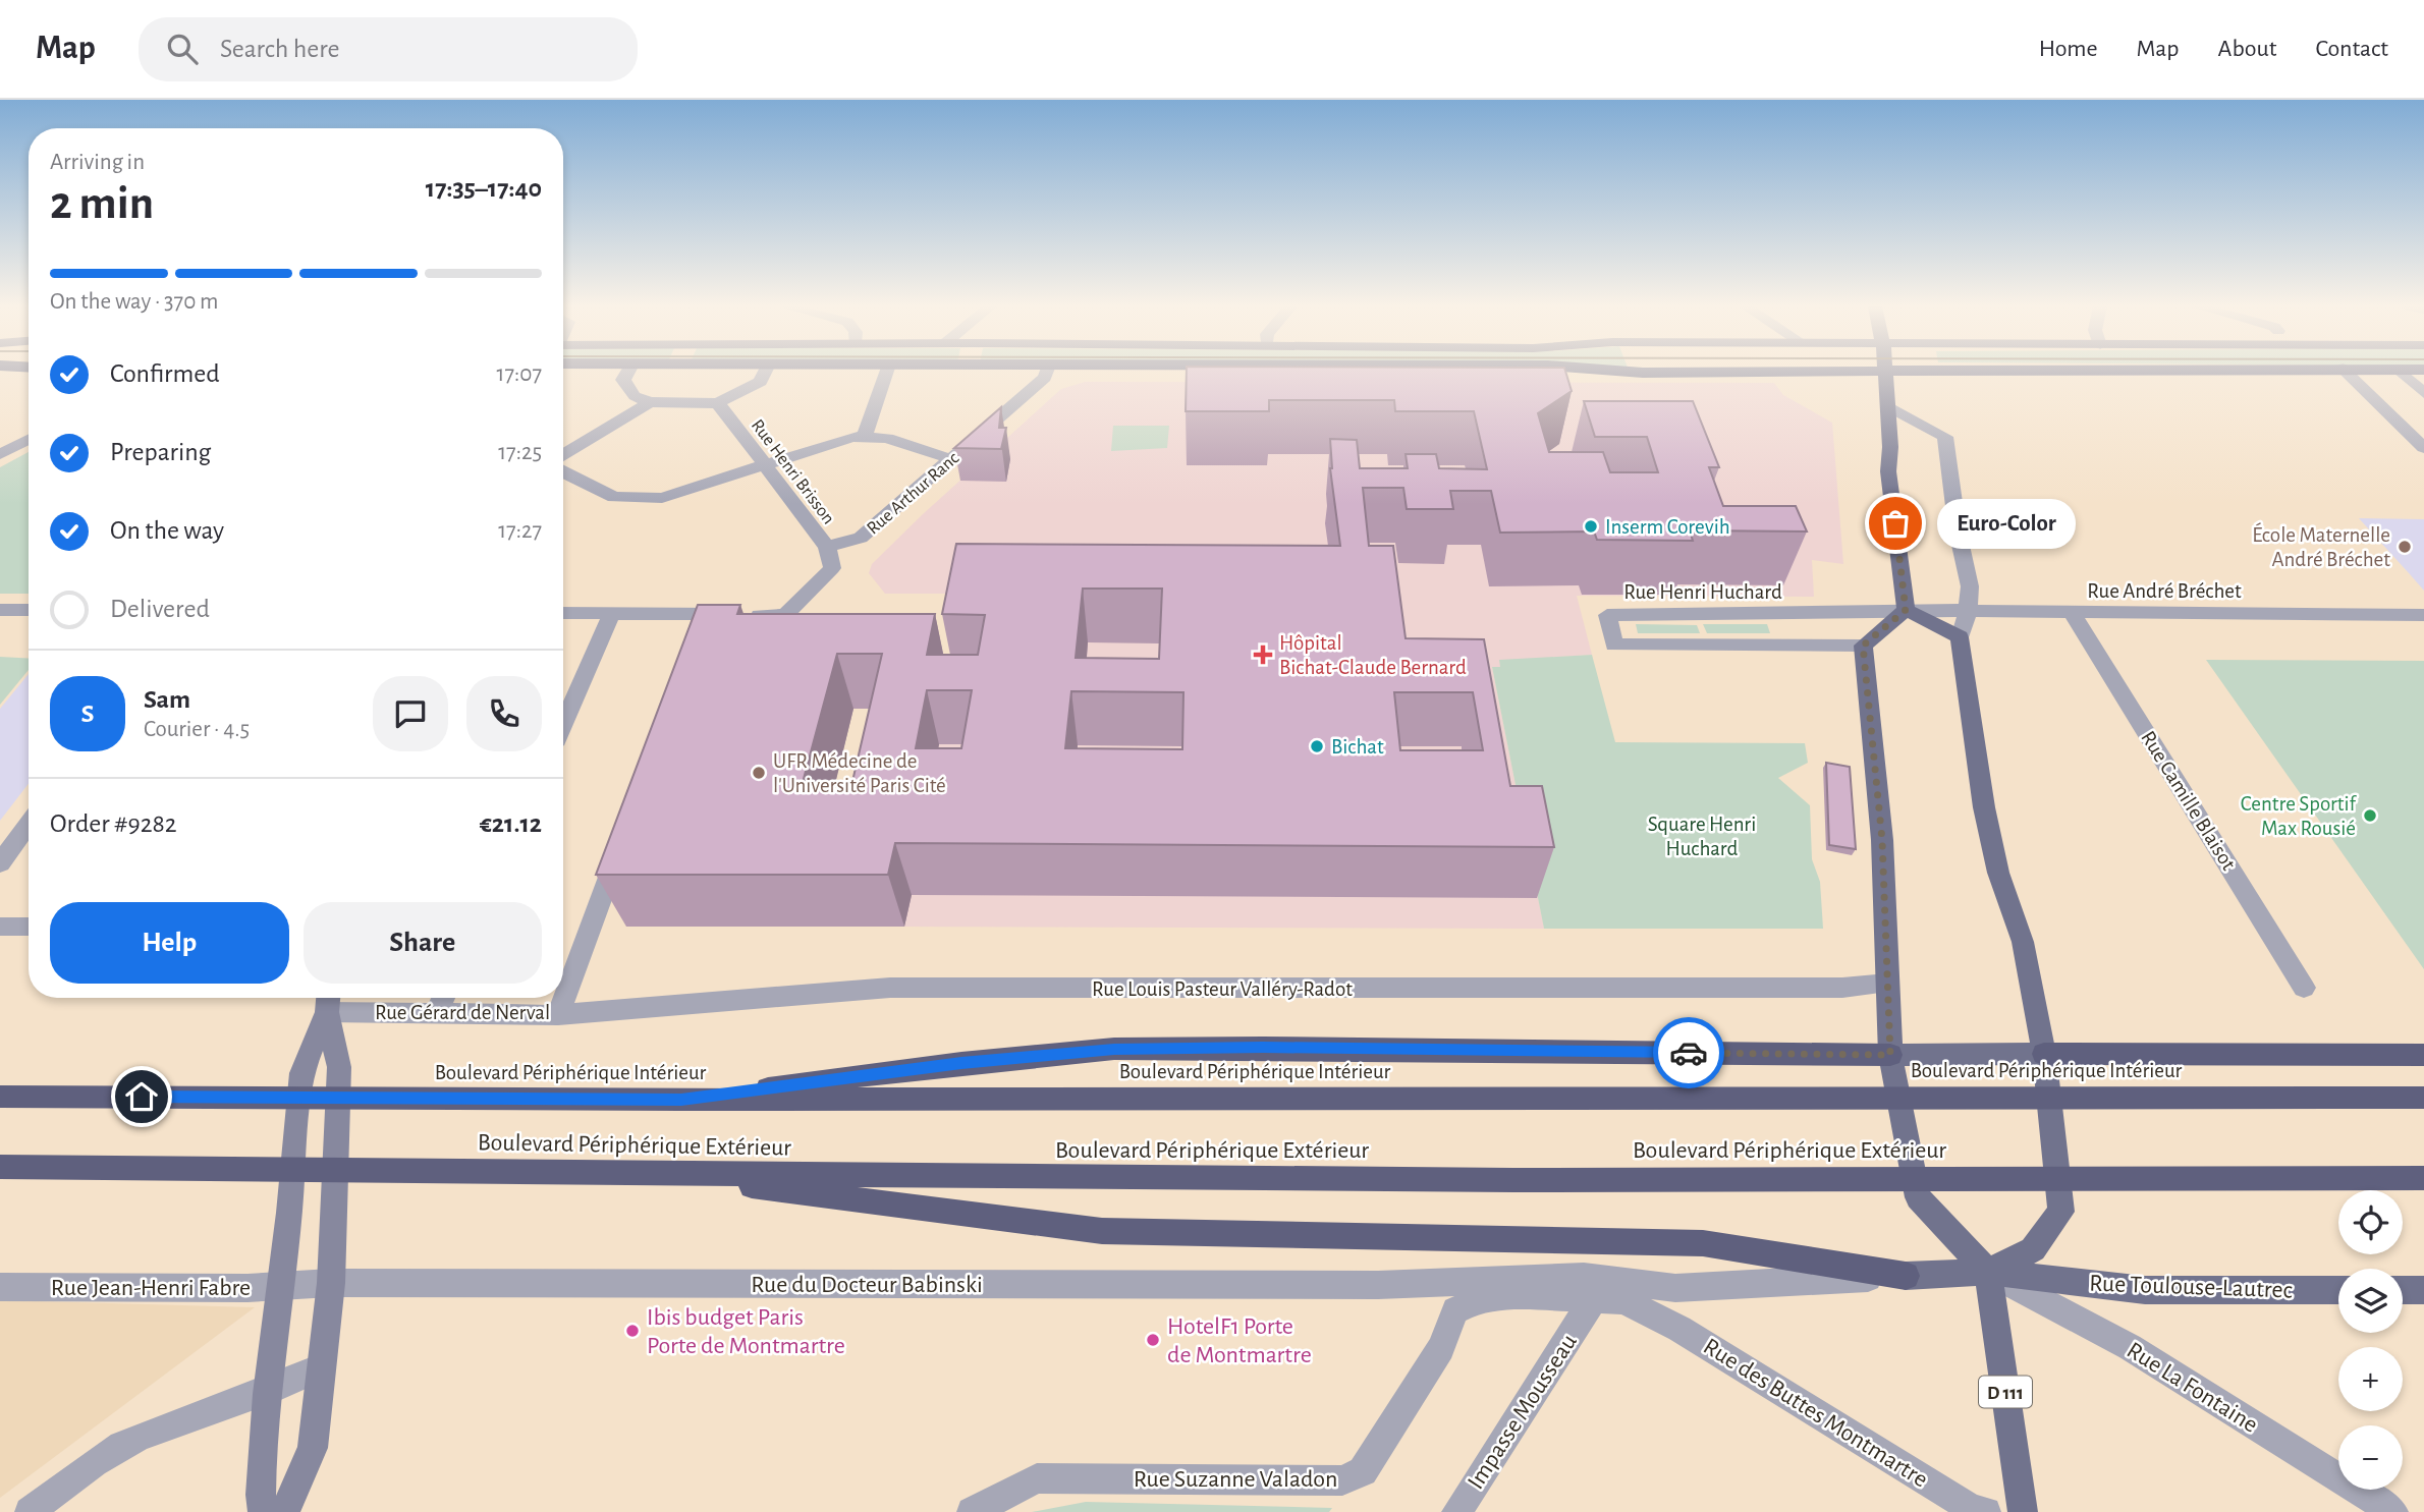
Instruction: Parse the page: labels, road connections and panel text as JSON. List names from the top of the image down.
{
  "streets": {
    "highway": ["Boulevard Périphérique Intérieur", "Boulevard Périphérique Extérieur"],
    "main road": ["Rue Toulouse-Lautrec", "D 111"],
    "street": [
      "Rue Henri Brisson",
      "Rue Arthur Ranc",
      "Rue André Bréchet",
      "Rue Henri Huchard",
      "Rue Camille Blaisot",
      "Rue Louis Pasteur Valléry-Radot",
      "Rue Gérard de Nerval",
      "Rue du Docteur Babinski",
      "Rue Jean-Henri Fabre",
      "Rue La Fontaine",
      "Impasse Mousseau",
      "Rue des Buttes Montmartre",
      "Rue Suzanne Valadon"
    ]
  },
  "crossings": [
    ["Rue Henri Brisson", "Rue Arthur Ranc"],
    ["Rue André Bréchet", "Rue Henri Huchard"],
    ["Rue André Bréchet", "Rue Camille Blaisot"],
    ["Rue Louis Pasteur Valléry-Radot", "Rue Gérard de Nerval"],
    ["Rue du Docteur Babinski", "Rue Jean-Henri Fabre"],
    ["Rue du Docteur Babinski", "Impasse Mousseau"],
    ["Rue du Docteur Babinski", "Rue des Buttes Montmartre"],
    ["Rue du Docteur Babinski", "Rue Suzanne Valadon"],
    ["Rue Toulouse-Lautrec", "Rue La Fontaine"],
    ["Rue Toulouse-Lautrec", "D 111"],
    ["Rue La Fontaine", "D 111"]
  ],
  "parks": ["Square Henri Huchard"],
  "places": {
    "other": [
      "Euro-Color",
      "Inserm Corevih",
      "École Maternelle André Bréchet",
      "Bichat",
      "UFR Médecine de l'Université Paris Cité",
      "Centre Sportif Max Rousié",
      "Ibis budget Paris Porte de Montmartre",
      "HotelF1 Porte de Montmartre"
    ],
    "health": ["Hôpital Bichat-Claude Bernard"]
  },
  "page": {
    "header": "Map",
    "search": "Search here",
    "nav": [
      "Home",
      "Map",
      "About",
      "Contact"
    ],
    "heading": ["2 min", "Arriving in", "17:35–17:40"],
    "panel": [
      "Sam",
      "Courier · 4.5",
      "Order #9282",
      "€21.12"
    ],
    "bar": "On the way · 370 m",
    "list": [
      ["Confirmed", "17:07"],
      ["Preparing", "17:25"],
      ["On the way", "17:27"],
      "Delivered"
    ],
    "bubble": "Euro-Color",
    "round": "S",
    "buttons": ["Help", "Share"],
    "map_buttons": ["+", "−"]
  }
}
